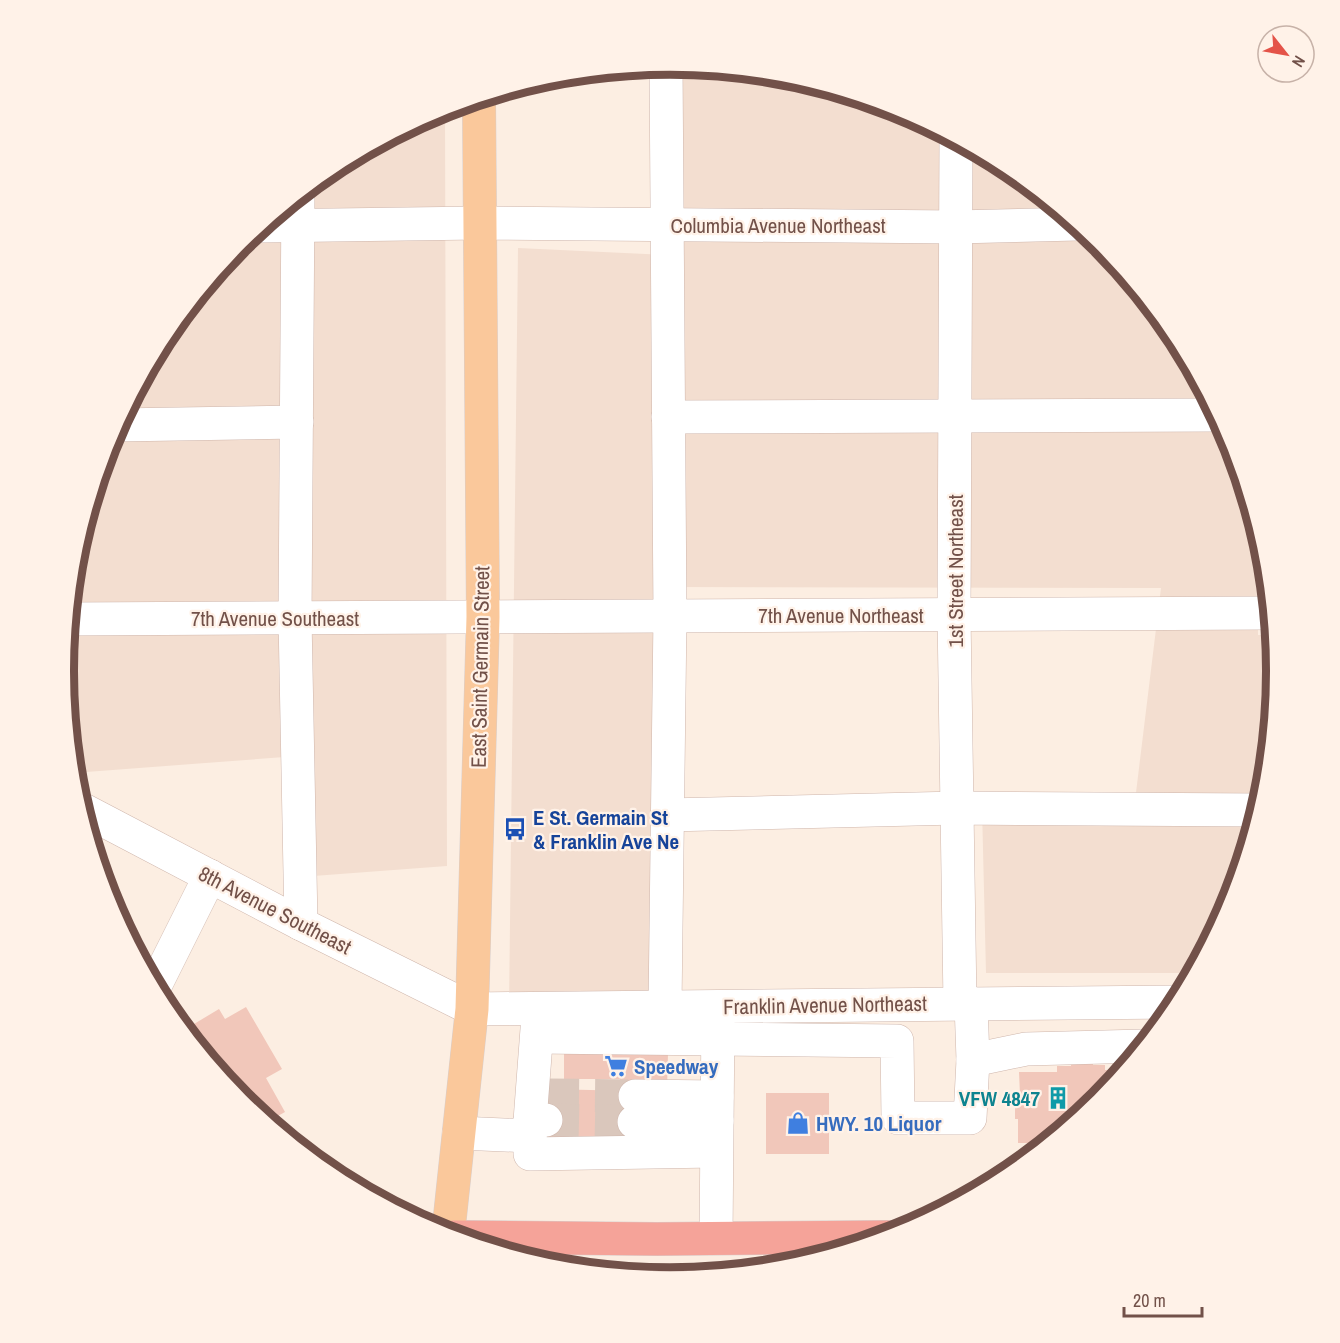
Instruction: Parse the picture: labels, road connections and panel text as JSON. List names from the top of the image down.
{
  "streets": {
    "main road": ["East Saint Germain Street"],
    "street": [
      "Columbia Avenue Northeast",
      "1st Street Northeast",
      "7th Avenue Northeast",
      "7th Avenue Southeast",
      "8th Avenue Southeast",
      "Franklin Avenue Northeast"
    ]
  },
  "crossings": [
    ["Columbia Avenue Northeast", "1st Street Northeast"],
    ["Columbia Avenue Northeast", "East Saint Germain Street"],
    ["1st Street Northeast", "7th Avenue Northeast"],
    ["1st Street Northeast", "Franklin Avenue Northeast"],
    ["7th Avenue Northeast", "7th Avenue Southeast"],
    ["7th Avenue Northeast", "East Saint Germain Street"],
    ["7th Avenue Southeast", "East Saint Germain Street"],
    ["East Saint Germain Street", "8th Avenue Southeast"],
    ["East Saint Germain Street", "Franklin Avenue Northeast"],
    ["8th Avenue Southeast", "Franklin Avenue Northeast"]
  ],
  "places": {
    "bus stop": ["E St. Germain St & Franklin Ave Ne"],
    "supermarket": ["Speedway"],
    "building": ["VFW 4847"],
    "shop": ["HWY. 10 Liquor"]
  },
  "scale_bar": "20 m",
  "north": "bottom right"
}
